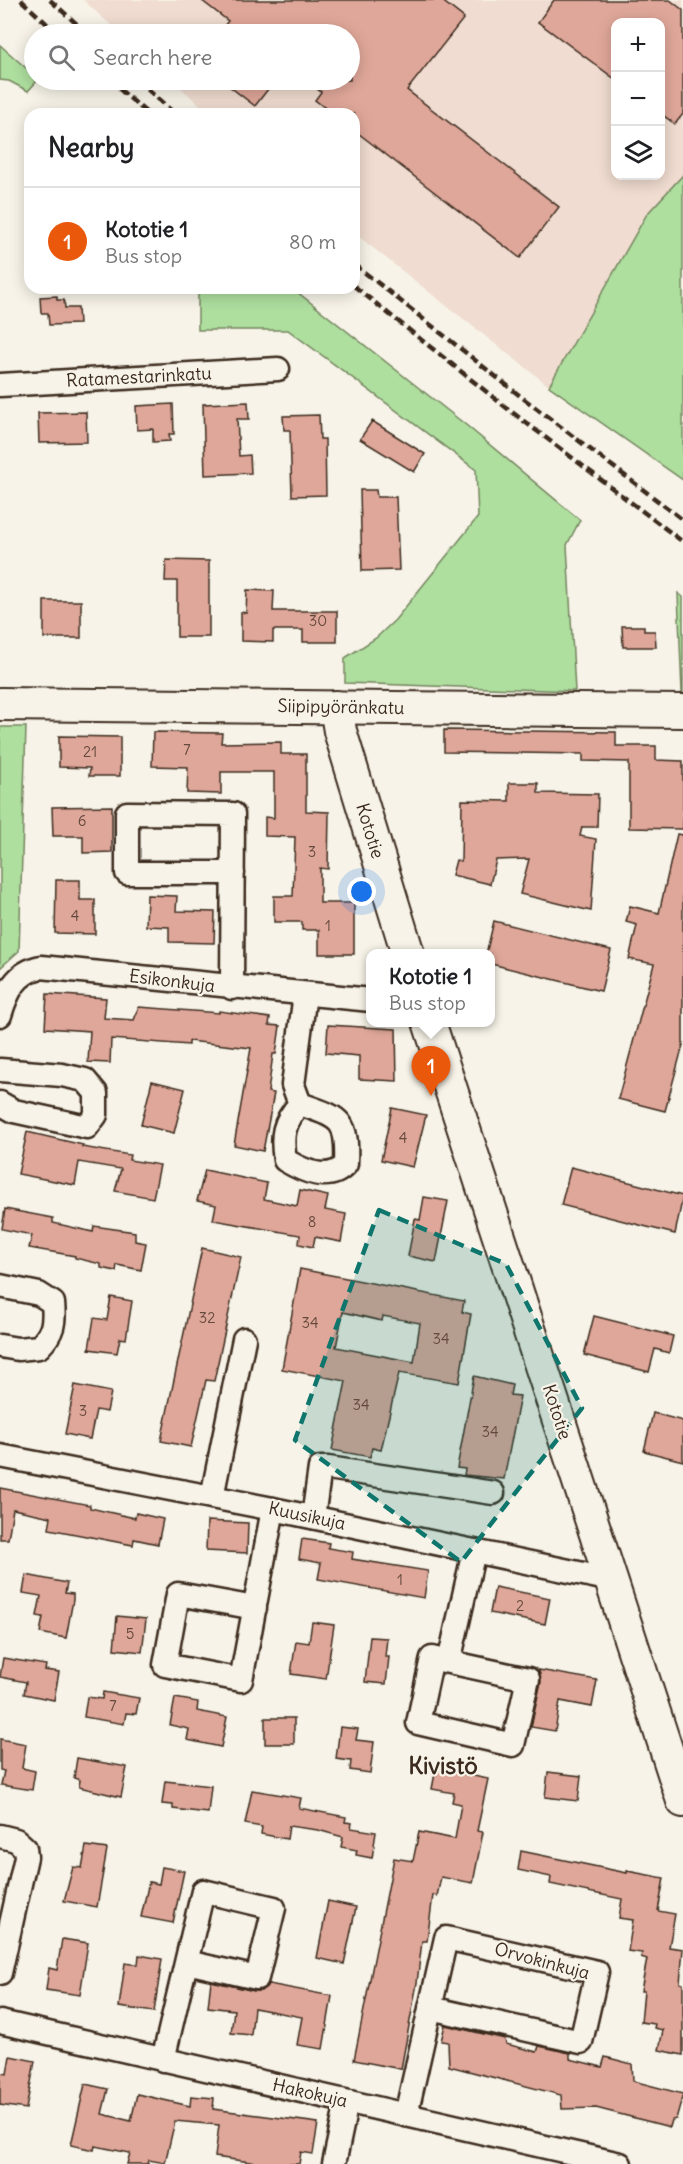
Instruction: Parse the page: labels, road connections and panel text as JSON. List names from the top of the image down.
{
  "streets": {
    "street": [
      "Ratamestarinkatu",
      "Siipipyöränkatu",
      "Kototie",
      "Esikonkuja",
      "Kuusikuja",
      "Orvokinkuja",
      "Hakokuja"
    ]
  },
  "crossings": [
    ["Siipipyöränkatu", "Kototie"],
    ["Kototie", "Kuusikuja"],
    ["Orvokinkuja", "Hakokuja"]
  ],
  "districts": ["Kivistö"],
  "house_numbers": [
    "30",
    "7",
    "21",
    "6",
    "3",
    "4",
    "1",
    "4",
    "8",
    "32",
    "34",
    "34",
    "34",
    "3",
    "34",
    "1",
    "2",
    "5",
    "7"
  ],
  "page": {
    "map_buttons": ["+", "−"],
    "search": "Search here",
    "heading": "Nearby",
    "list": [
      {
        "mark": "1",
        "name": "Kototie 1",
        "note": "Bus stop",
        "value": "80 m"
      }
    ],
    "popup": ["Kototie 1", "Bus stop"],
    "pins": "1"
  }
}
